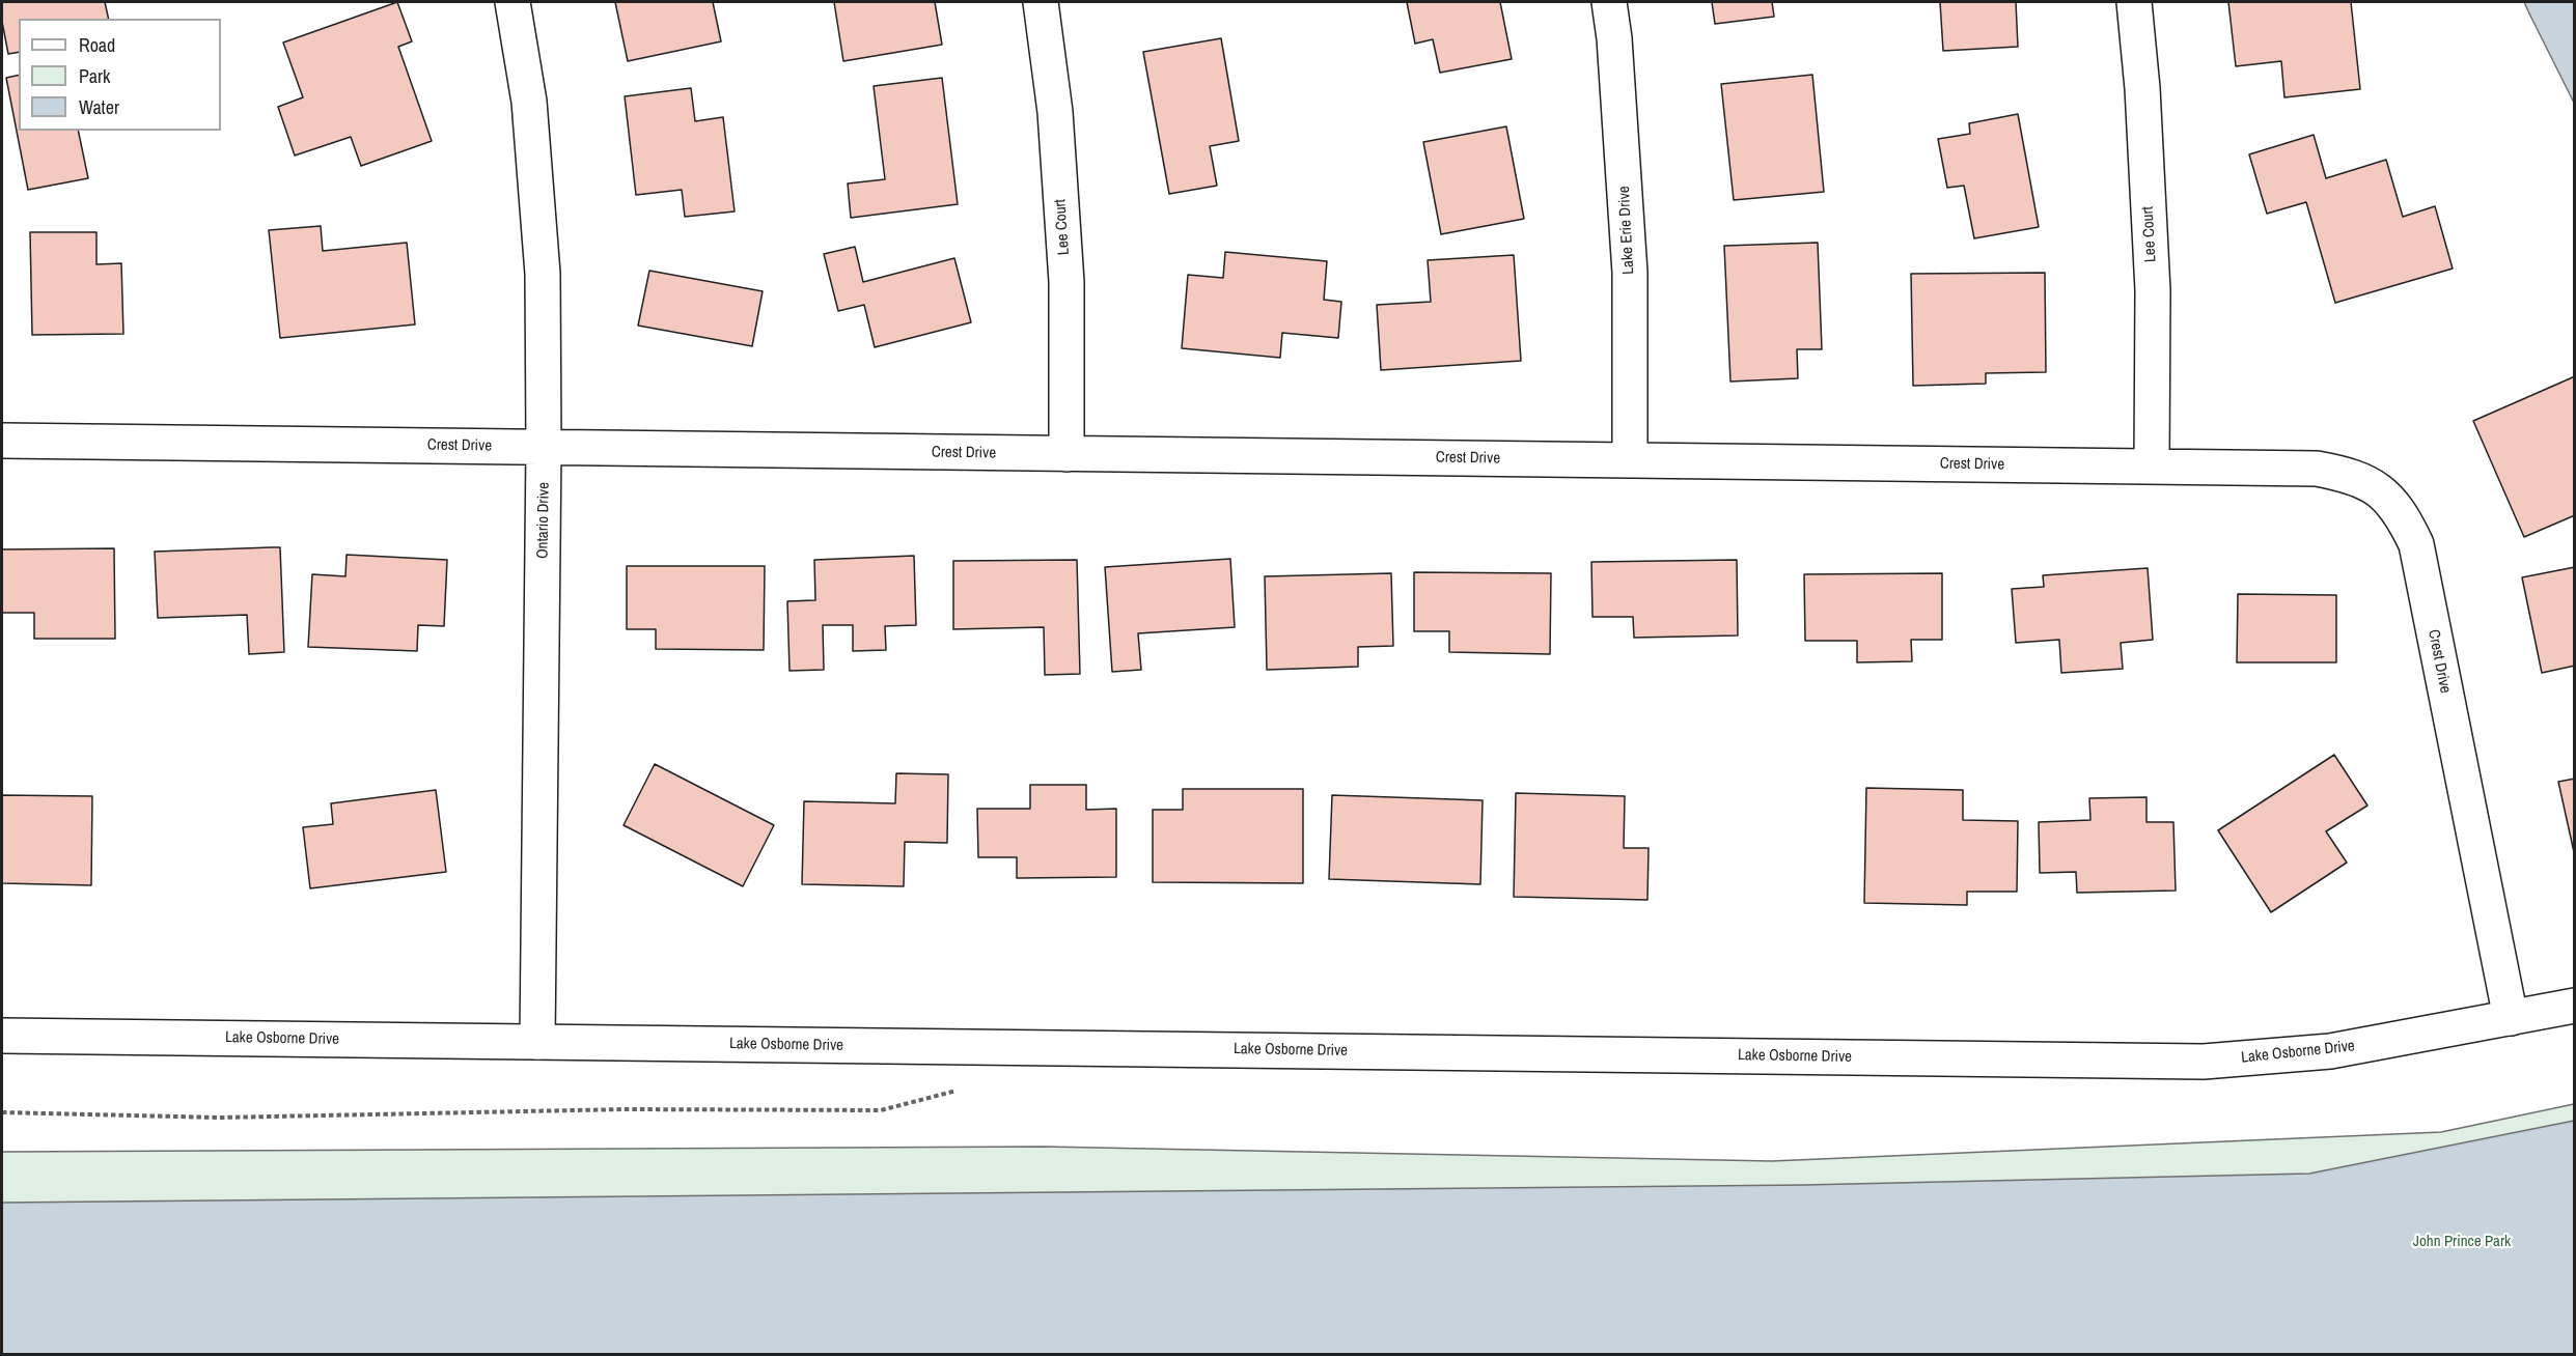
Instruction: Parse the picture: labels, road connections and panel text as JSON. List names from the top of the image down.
{
  "streets": {
    "street": [
      "Lee Court",
      "Lake Erie Drive",
      "Crest Drive",
      "Ontario Drive",
      "Lake Osborne Drive"
    ]
  },
  "crossings": [
    ["Lee Court", "Crest Drive"],
    ["Lake Erie Drive", "Crest Drive"],
    ["Crest Drive", "Ontario Drive"],
    ["Crest Drive", "Lake Osborne Drive"],
    ["Ontario Drive", "Lake Osborne Drive"]
  ],
  "parks": ["John Prince Park"],
  "legend": ["Road", "Park", "Water"]
}
